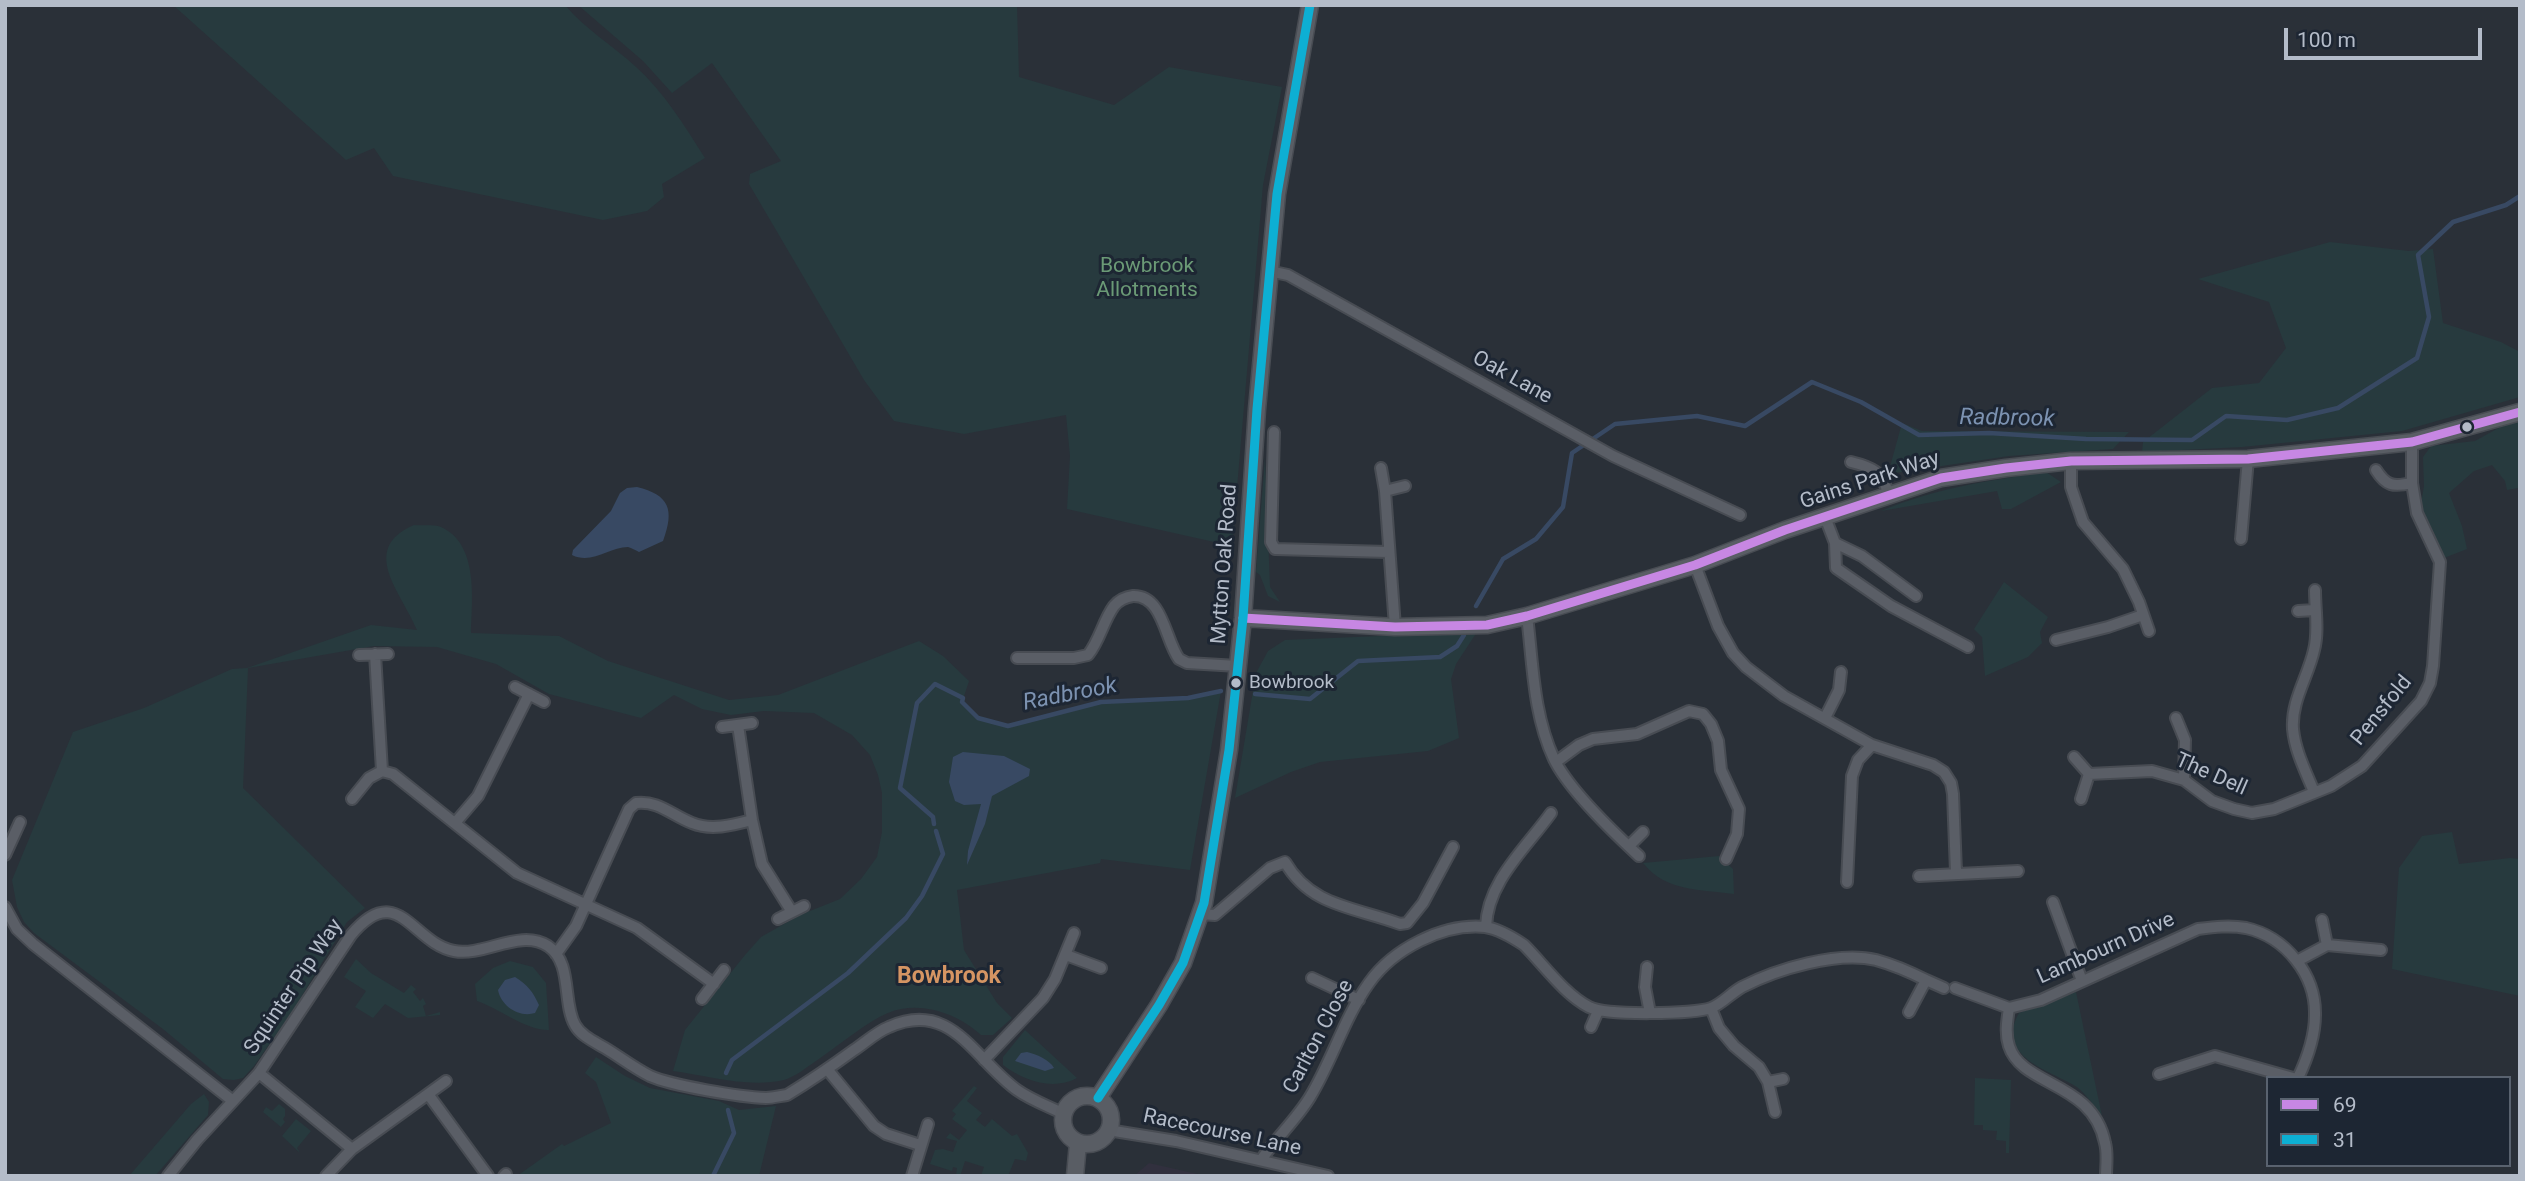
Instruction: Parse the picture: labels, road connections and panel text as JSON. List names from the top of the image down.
{
  "streets": {
    "main road": ["Gains Park Way", "Mytton Oak Road"],
    "street": [
      "Oak Lane",
      "Pensfold",
      "The Dell",
      "Lambourn Drive",
      "Squinter Pip Way",
      "Carlton Close",
      "Racecourse Lane"
    ]
  },
  "crossings": [
    ["Oak Lane", "Mytton Oak Road"],
    ["Gains Park Way", "Mytton Oak Road"],
    ["Gains Park Way", "Pensfold"],
    ["Mytton Oak Road", "Racecourse Lane"],
    ["Pensfold", "The Dell"],
    ["Carlton Close", "Racecourse Lane"]
  ],
  "districts": ["Bowbrook"],
  "water": ["Radbrook"],
  "parks": ["Bowbrook Allotments"],
  "places": ["Bowbrook"],
  "lines": ["transit line 31", "transit line 69"],
  "legend": ["69", "31"],
  "scale_bar": "100 m"
}
